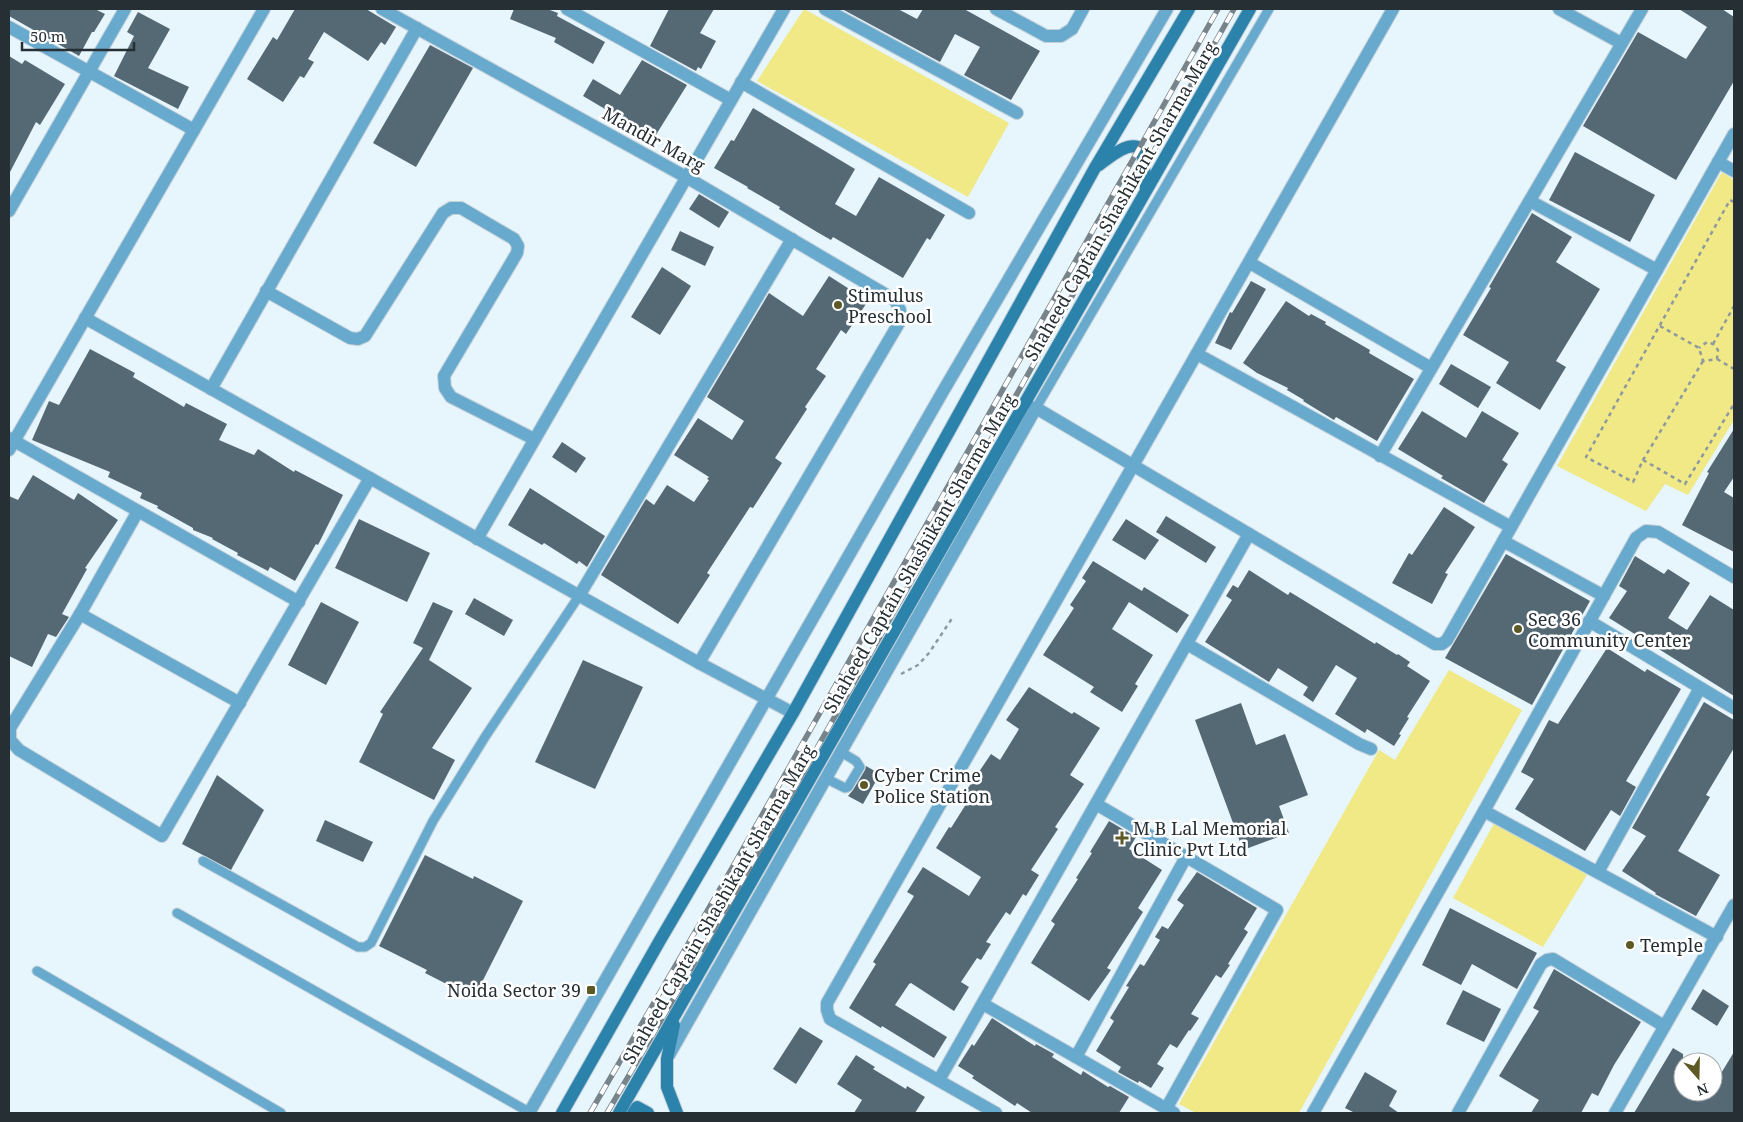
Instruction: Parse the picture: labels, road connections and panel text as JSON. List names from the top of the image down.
{
  "streets": {
    "main road": ["Shaheed Captain Shashikant Sharma Marg"],
    "street": ["Mandir Marg"]
  },
  "places": {
    "other": [
      "Stimulus Preschool",
      "Sec 36 Community Center",
      "Cyber Crime Police Station",
      "Temple"
    ],
    "health": ["M B Lal Memorial Clinic Pvt Ltd"],
    "transit": ["Noida Sector 39"]
  },
  "scale_bar": "50 m",
  "north": "bottom"
}
